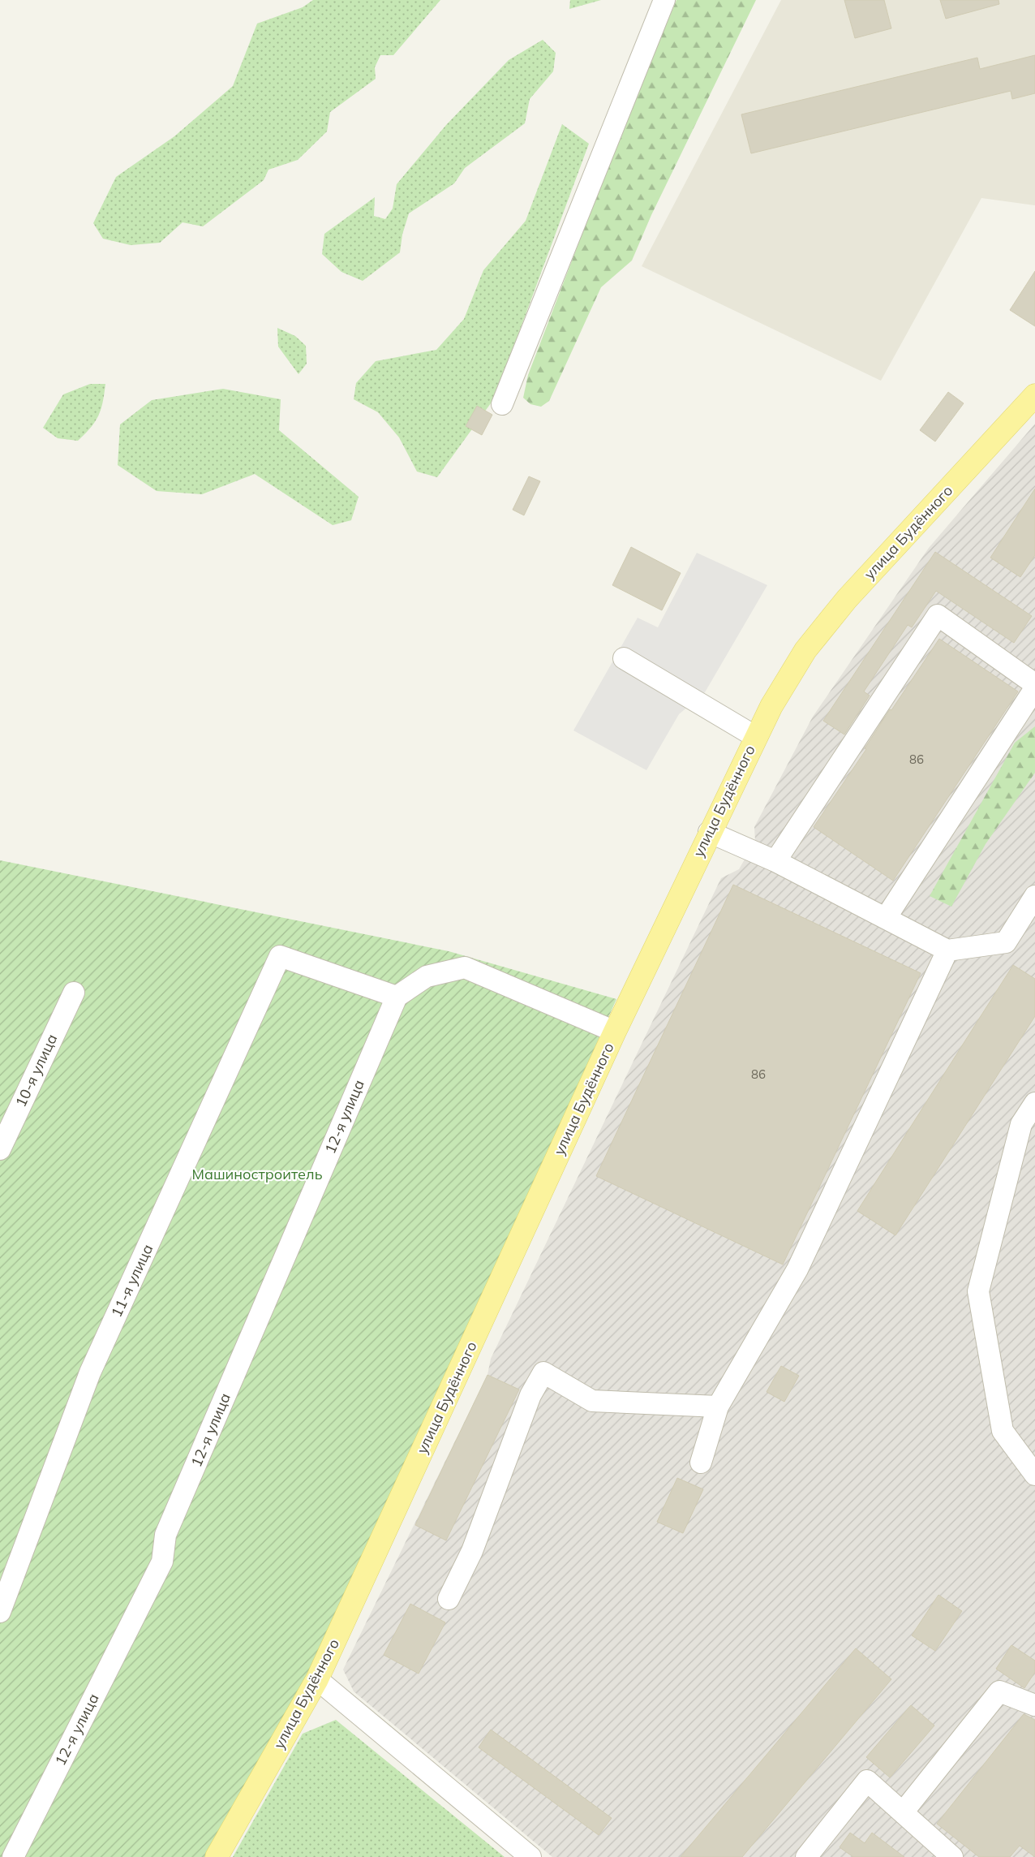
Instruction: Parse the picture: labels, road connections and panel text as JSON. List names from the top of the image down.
{
  "streets": {
    "main road": ["улица Будённого"],
    "street": ["10-я улица", "12-я улица", "11-я улица"]
  },
  "crossings": [
    ["12-я улица", "11-я улица"]
  ],
  "parks": ["Машиностроитель"],
  "house_numbers": ["86", "86"]
}
